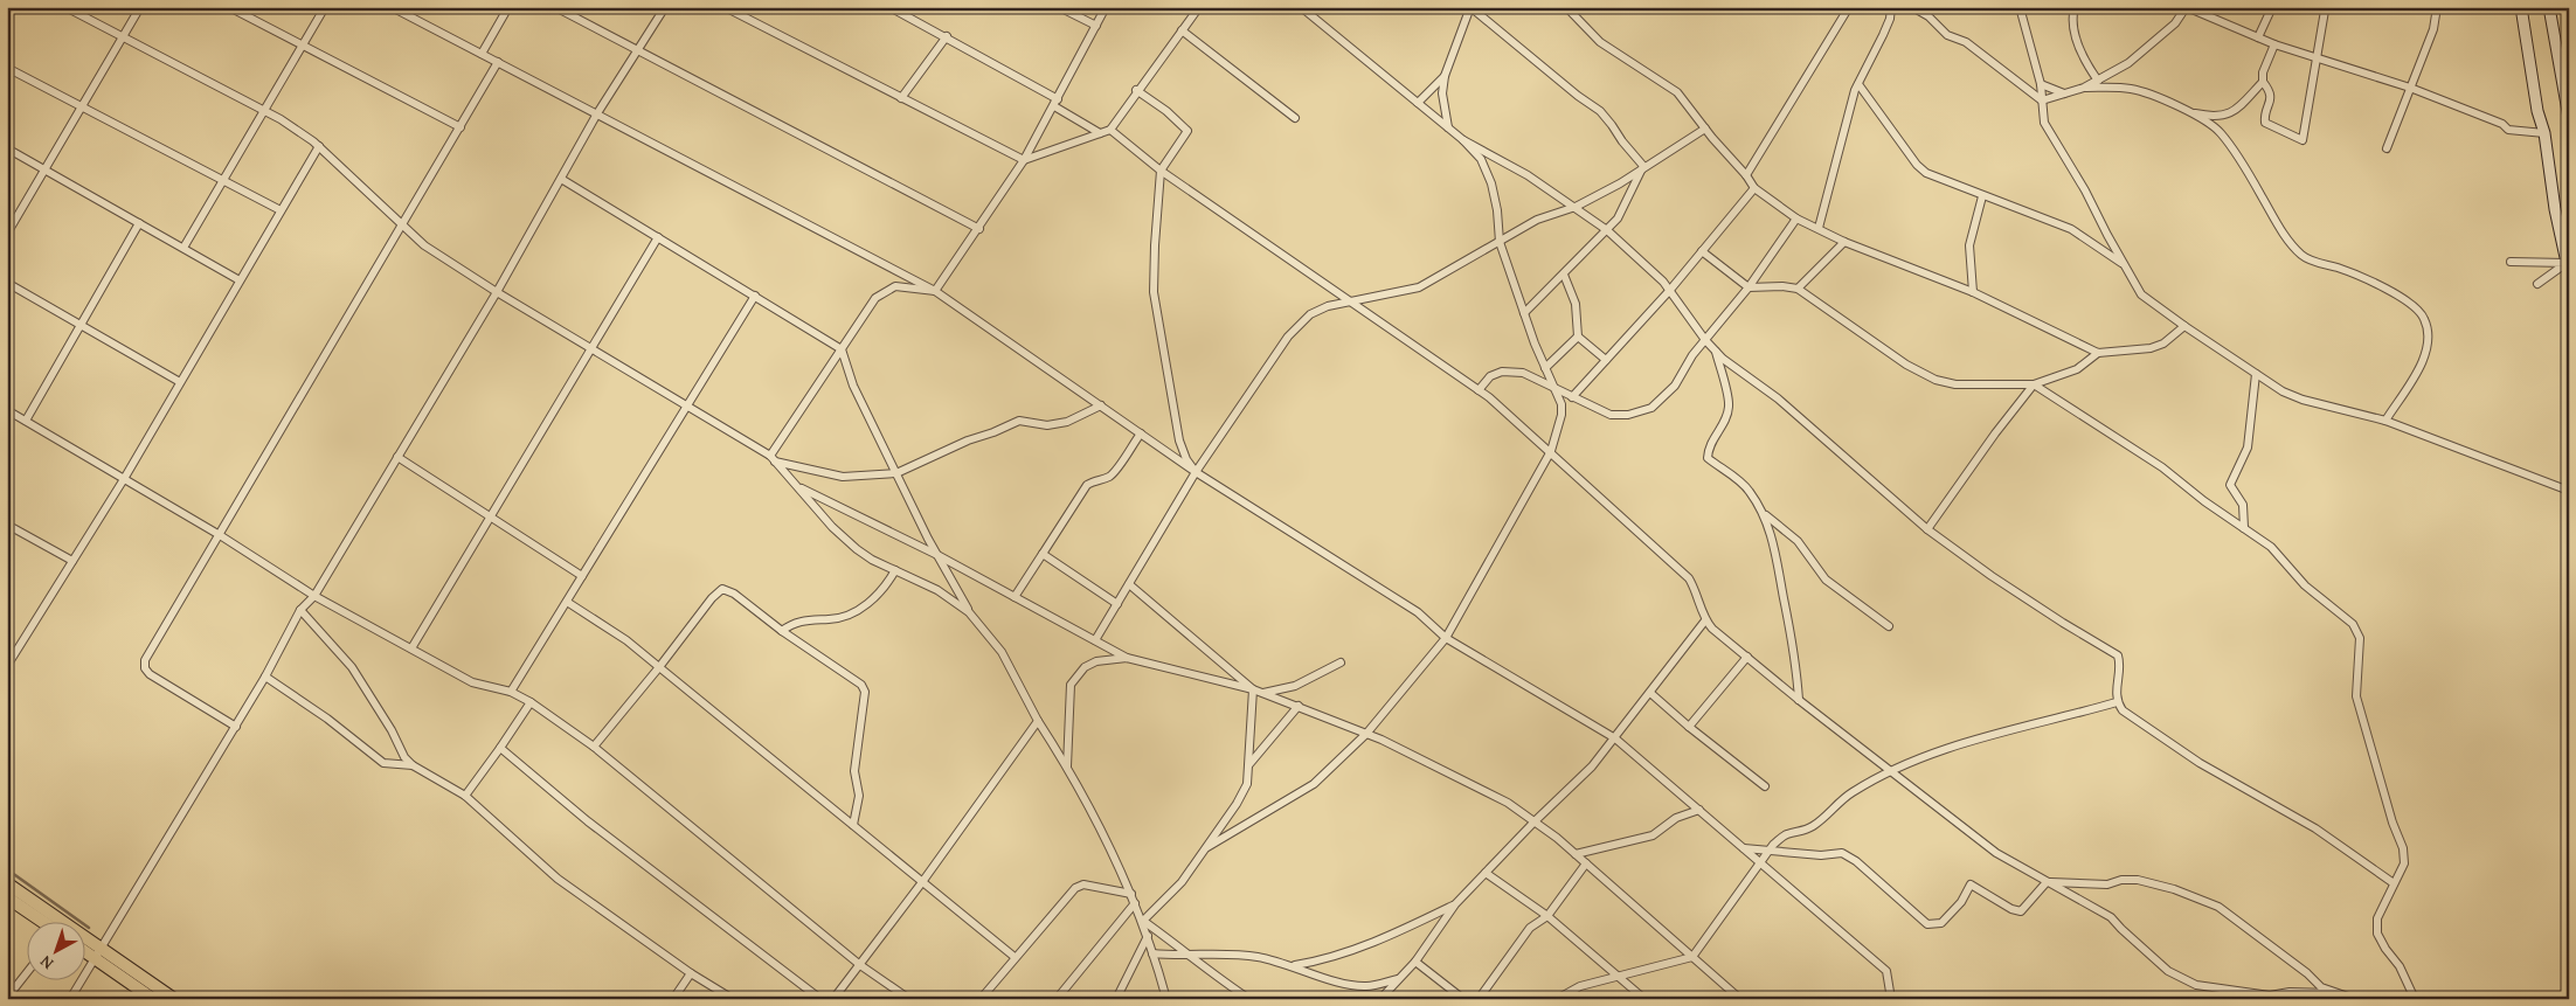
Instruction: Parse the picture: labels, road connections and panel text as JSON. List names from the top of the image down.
{
  "north": "bottom left"
}
